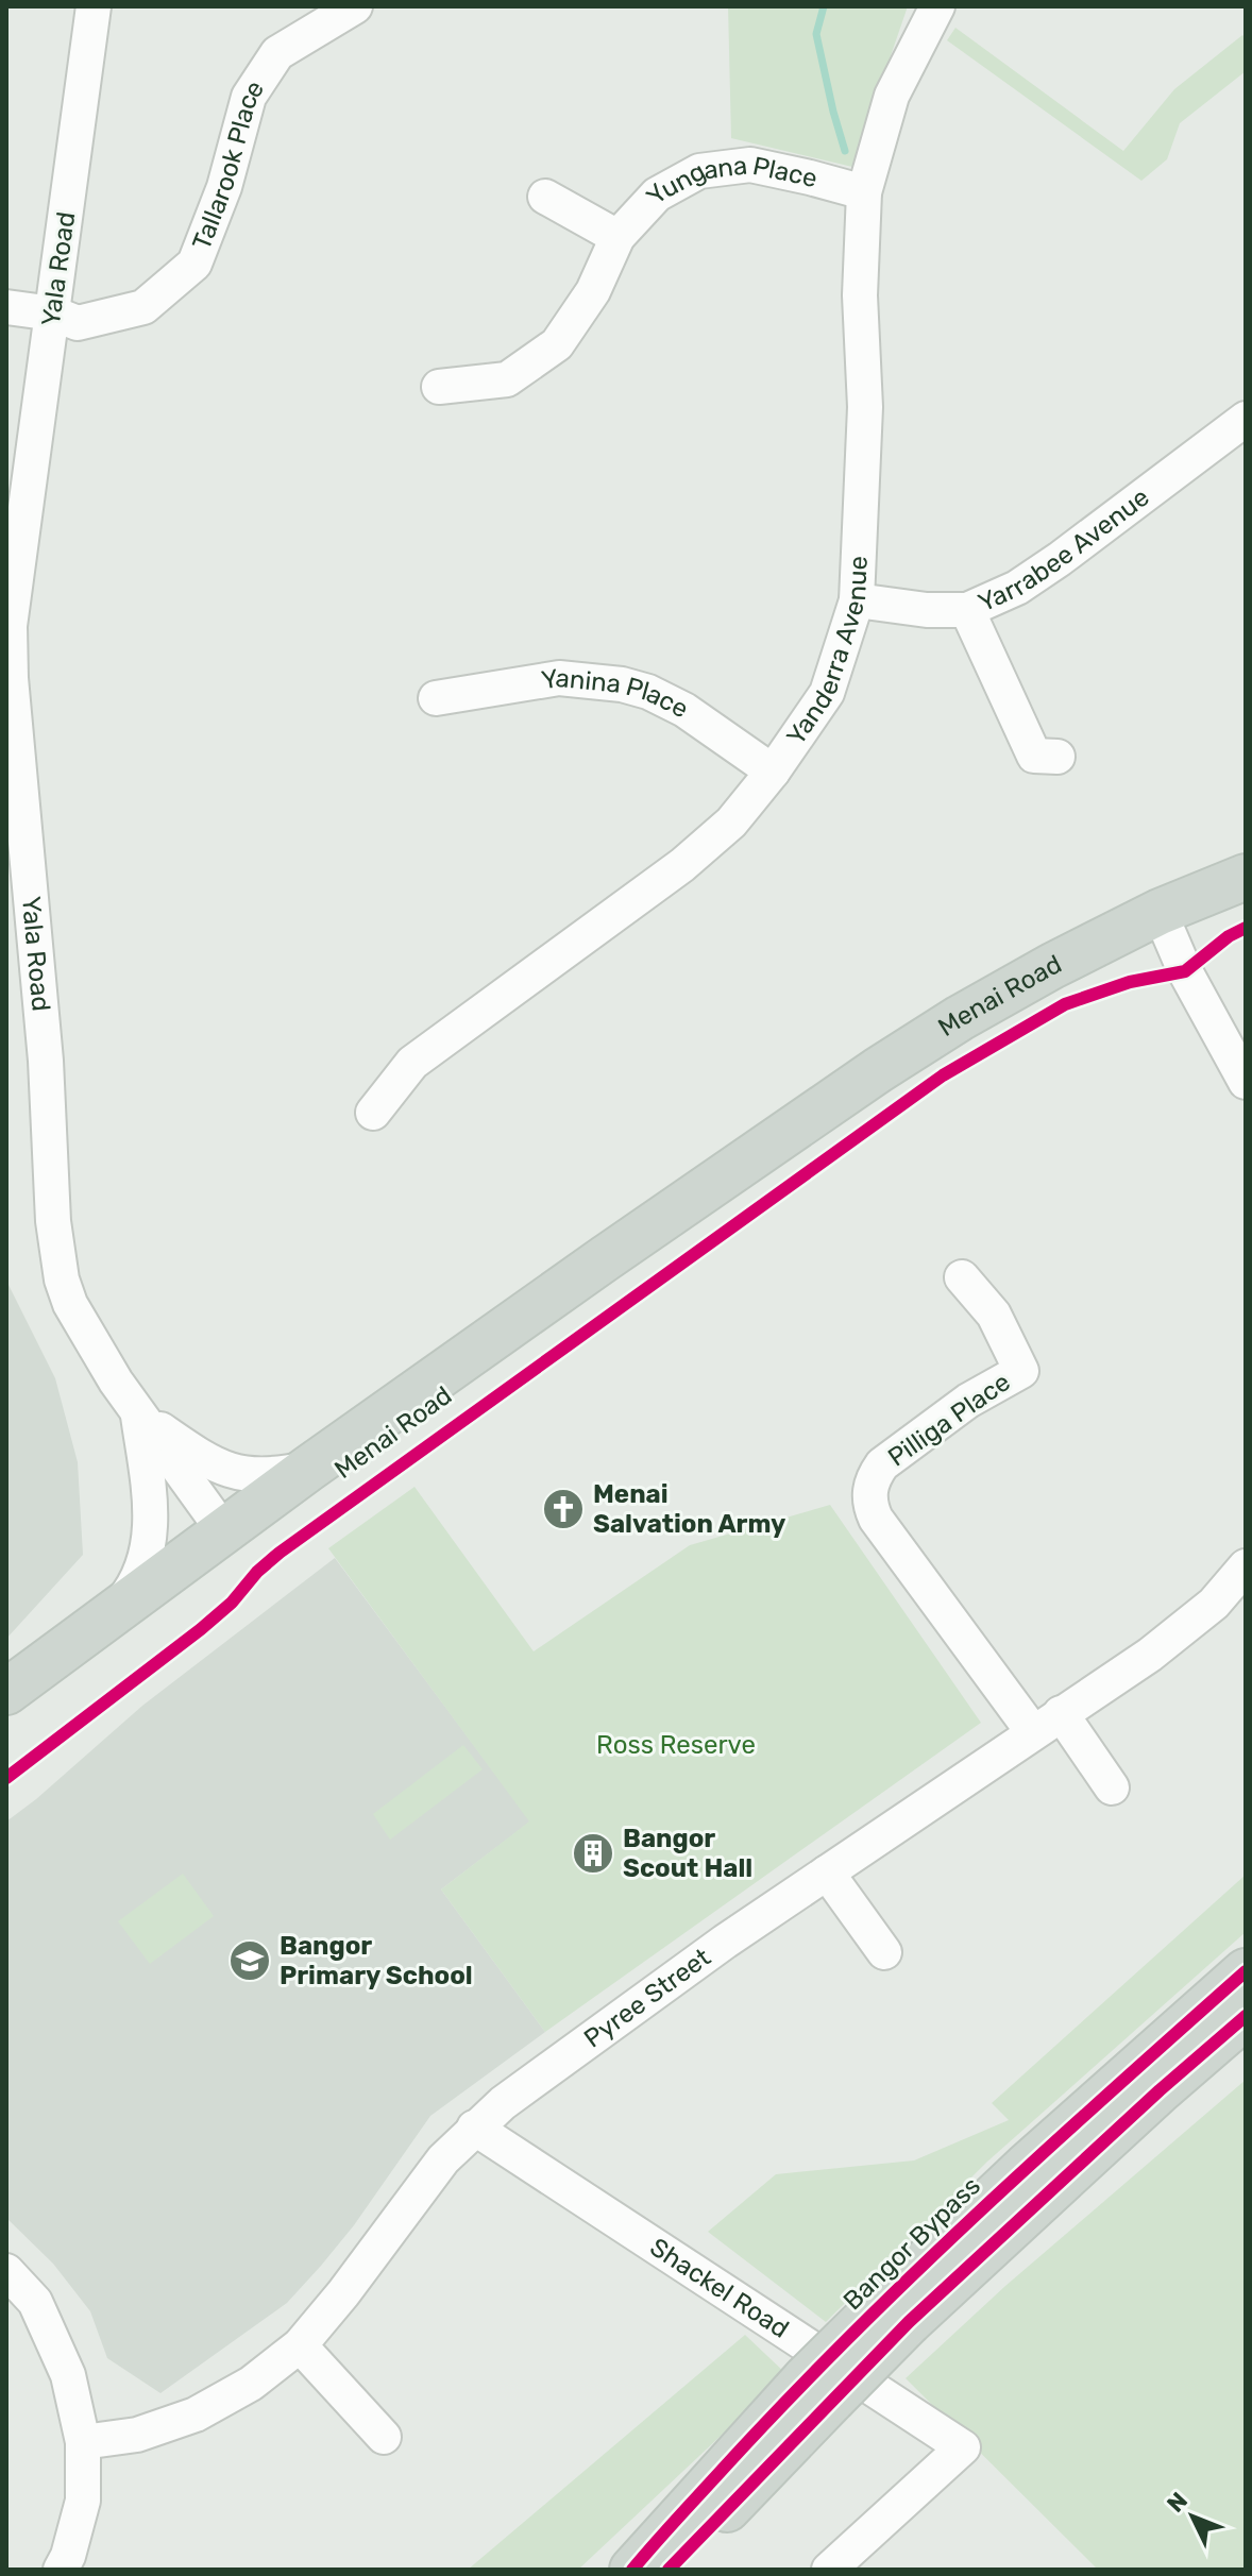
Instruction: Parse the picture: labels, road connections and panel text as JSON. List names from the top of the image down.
{
  "streets": {
    "main road": ["Menai Road", "Bangor Bypass"],
    "street": [
      "Tallarook Place",
      "Yungana Place",
      "Yala Road",
      "Yarrabee Avenue",
      "Yanderra Avenue",
      "Yanina Place",
      "Pilliga Place",
      "Pyree Street",
      "Shackel Road"
    ]
  },
  "crossings": [
    ["Tallarook Place", "Yala Road"],
    ["Yungana Place", "Yanderra Avenue"],
    ["Yala Road", "Menai Road"],
    ["Yarrabee Avenue", "Yanderra Avenue"],
    ["Yanderra Avenue", "Yanina Place"],
    ["Pilliga Place", "Pyree Street"],
    ["Pyree Street", "Shackel Road"]
  ],
  "parks": ["Ross Reserve"],
  "places": {
    "church": ["Menai Salvation Army"],
    "building": ["Bangor Scout Hall"],
    "school or university": ["Bangor Primary School"]
  },
  "north": "top left"
}
